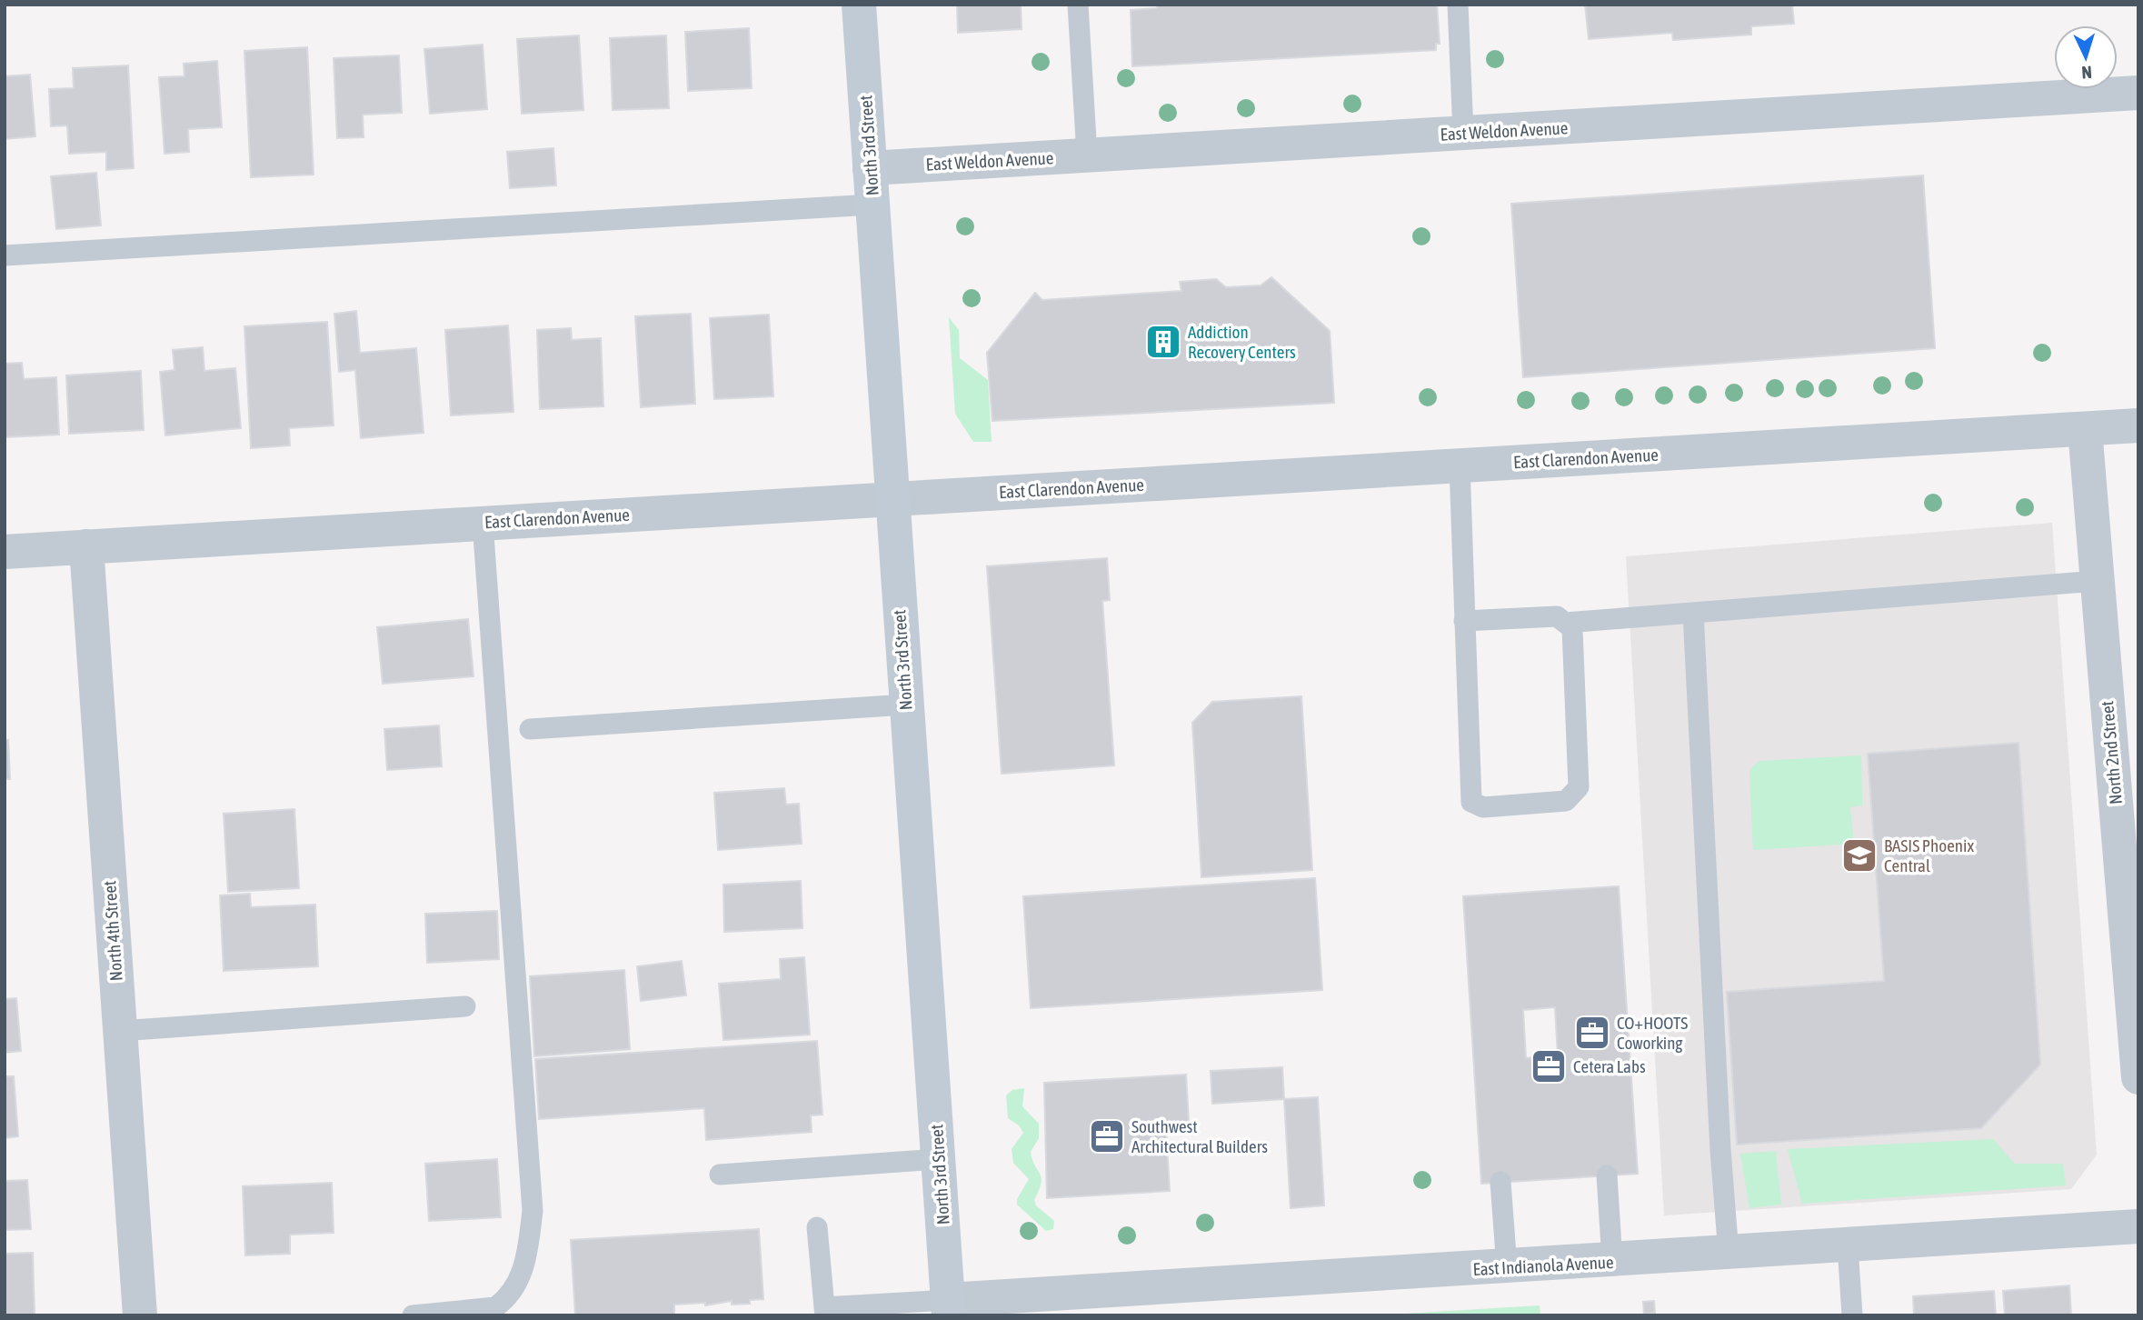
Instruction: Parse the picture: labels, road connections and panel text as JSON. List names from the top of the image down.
{
  "streets": {
    "street": [
      "East Weldon Avenue",
      "North 3rd Street",
      "East Clarendon Avenue",
      "North 2nd Street",
      "North 4th Street",
      "East Indianola Avenue"
    ]
  },
  "crossings": [
    ["East Weldon Avenue", "North 3rd Street"],
    ["North 3rd Street", "East Clarendon Avenue"],
    ["North 3rd Street", "East Indianola Avenue"],
    ["East Clarendon Avenue", "North 2nd Street"],
    ["East Clarendon Avenue", "North 4th Street"]
  ],
  "places": {
    "building": ["Addiction Recovery Centers"],
    "school or university": ["BASIS Phoenix Central"],
    "office": ["CO+HOOTS Coworking", "Cetera Labs", "Southwest Architectural Builders"]
  },
  "north": "bottom"
}
